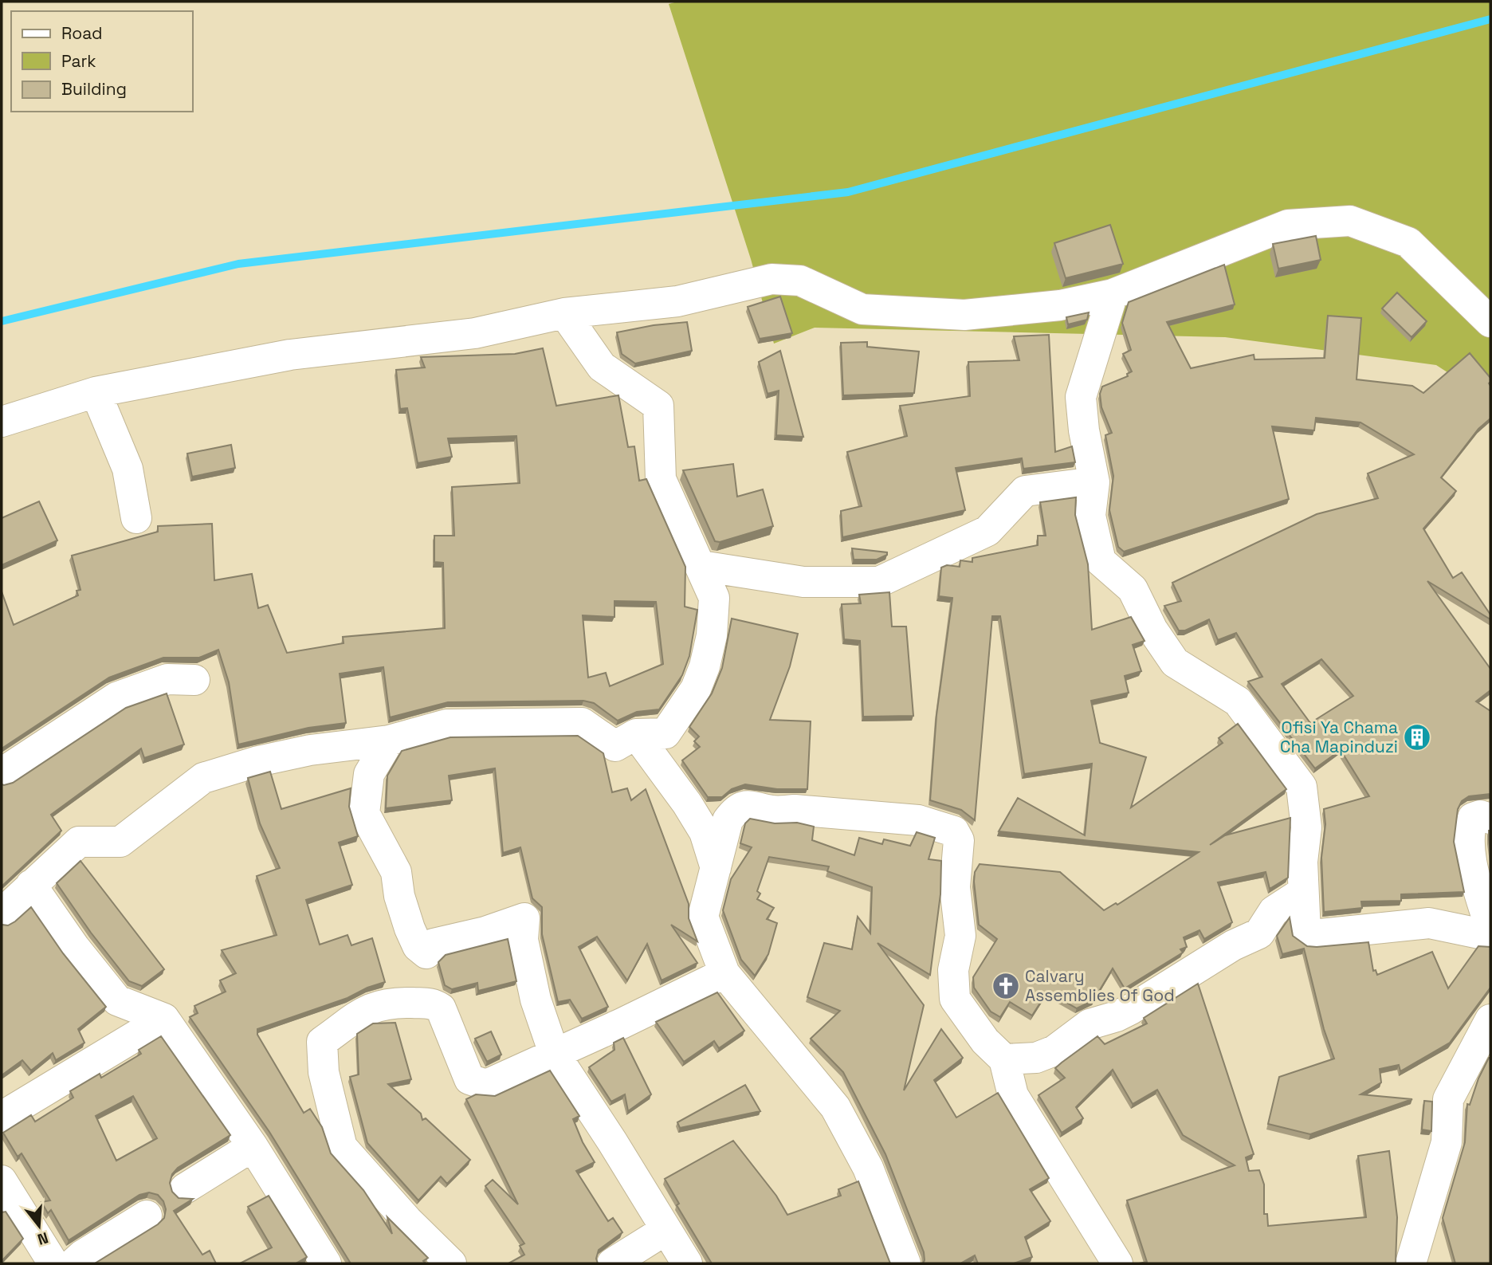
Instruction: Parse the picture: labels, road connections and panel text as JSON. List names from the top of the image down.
{
  "places": {
    "building": ["Ofisi Ya Chama Cha Mapinduzi"],
    "church": ["Calvary Assemblies Of God"]
  },
  "legend": ["Road", "Park", "Building"],
  "north": "bottom"
}
